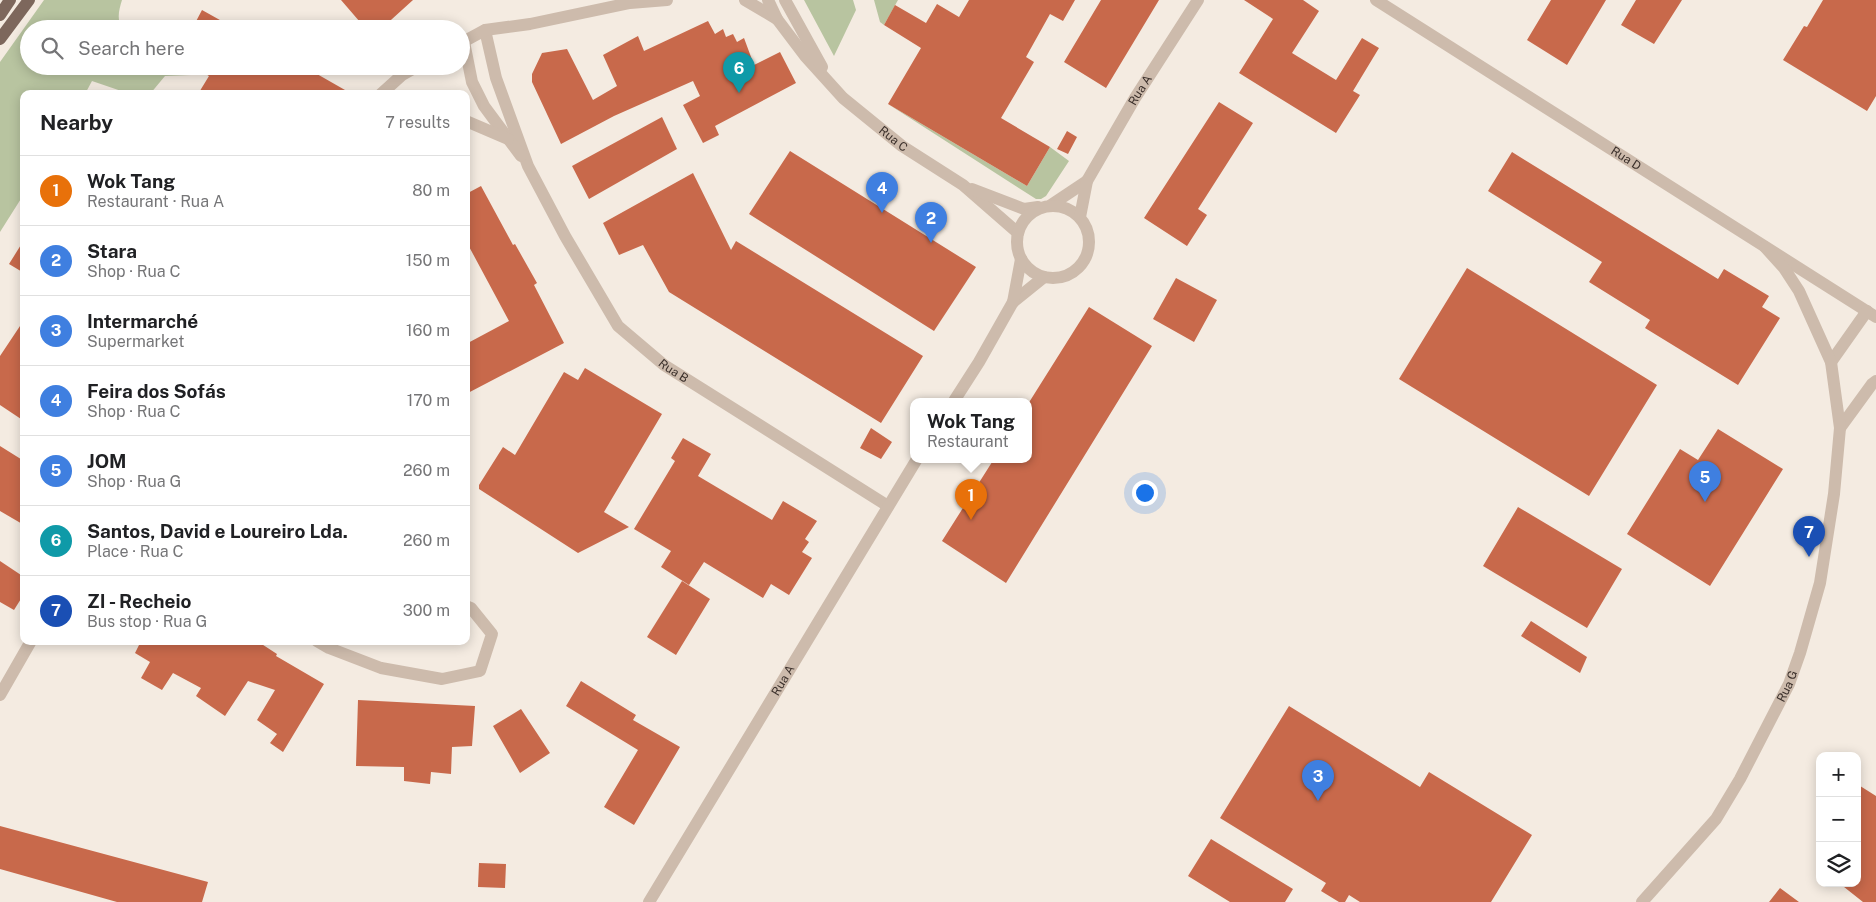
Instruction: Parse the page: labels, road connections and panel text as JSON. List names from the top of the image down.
{
  "streets": {
    "street": [
      "Rua A",
      "Rua C",
      "Rua D",
      "Rua B",
      "Rua G"
    ]
  },
  "crossings": [
    ["Rua A", "Rua C"],
    ["Rua A", "Rua B"],
    ["Rua D", "Rua G"]
  ],
  "page": {
    "search": "Search here",
    "pins": [
      "6",
      "4",
      "2",
      "5",
      "1",
      "7",
      "3"
    ],
    "heading": ["Nearby", "7 results"],
    "list": [
      {
        "mark": "1",
        "name": "Wok Tang",
        "note": "Restaurant · Rua A",
        "value": "80 m"
      },
      {
        "mark": "2",
        "name": "Stara",
        "note": "Shop · Rua C",
        "value": "150 m"
      },
      {
        "mark": "3",
        "name": "Intermarché",
        "note": "Supermarket",
        "value": "160 m"
      },
      {
        "mark": "4",
        "name": "Feira dos Sofás",
        "note": "Shop · Rua C",
        "value": "170 m"
      },
      {
        "mark": "5",
        "name": "JOM",
        "note": "Shop · Rua G",
        "value": "260 m"
      },
      {
        "mark": "6",
        "name": "Santos, David e Loureiro Lda.",
        "note": "Place · Rua C",
        "value": "260 m"
      },
      {
        "mark": "7",
        "name": "ZI - Recheio",
        "note": "Bus stop · Rua G",
        "value": "300 m"
      }
    ],
    "popup": ["Wok Tang", "Restaurant"],
    "map_buttons": ["+", "−"]
  }
}
